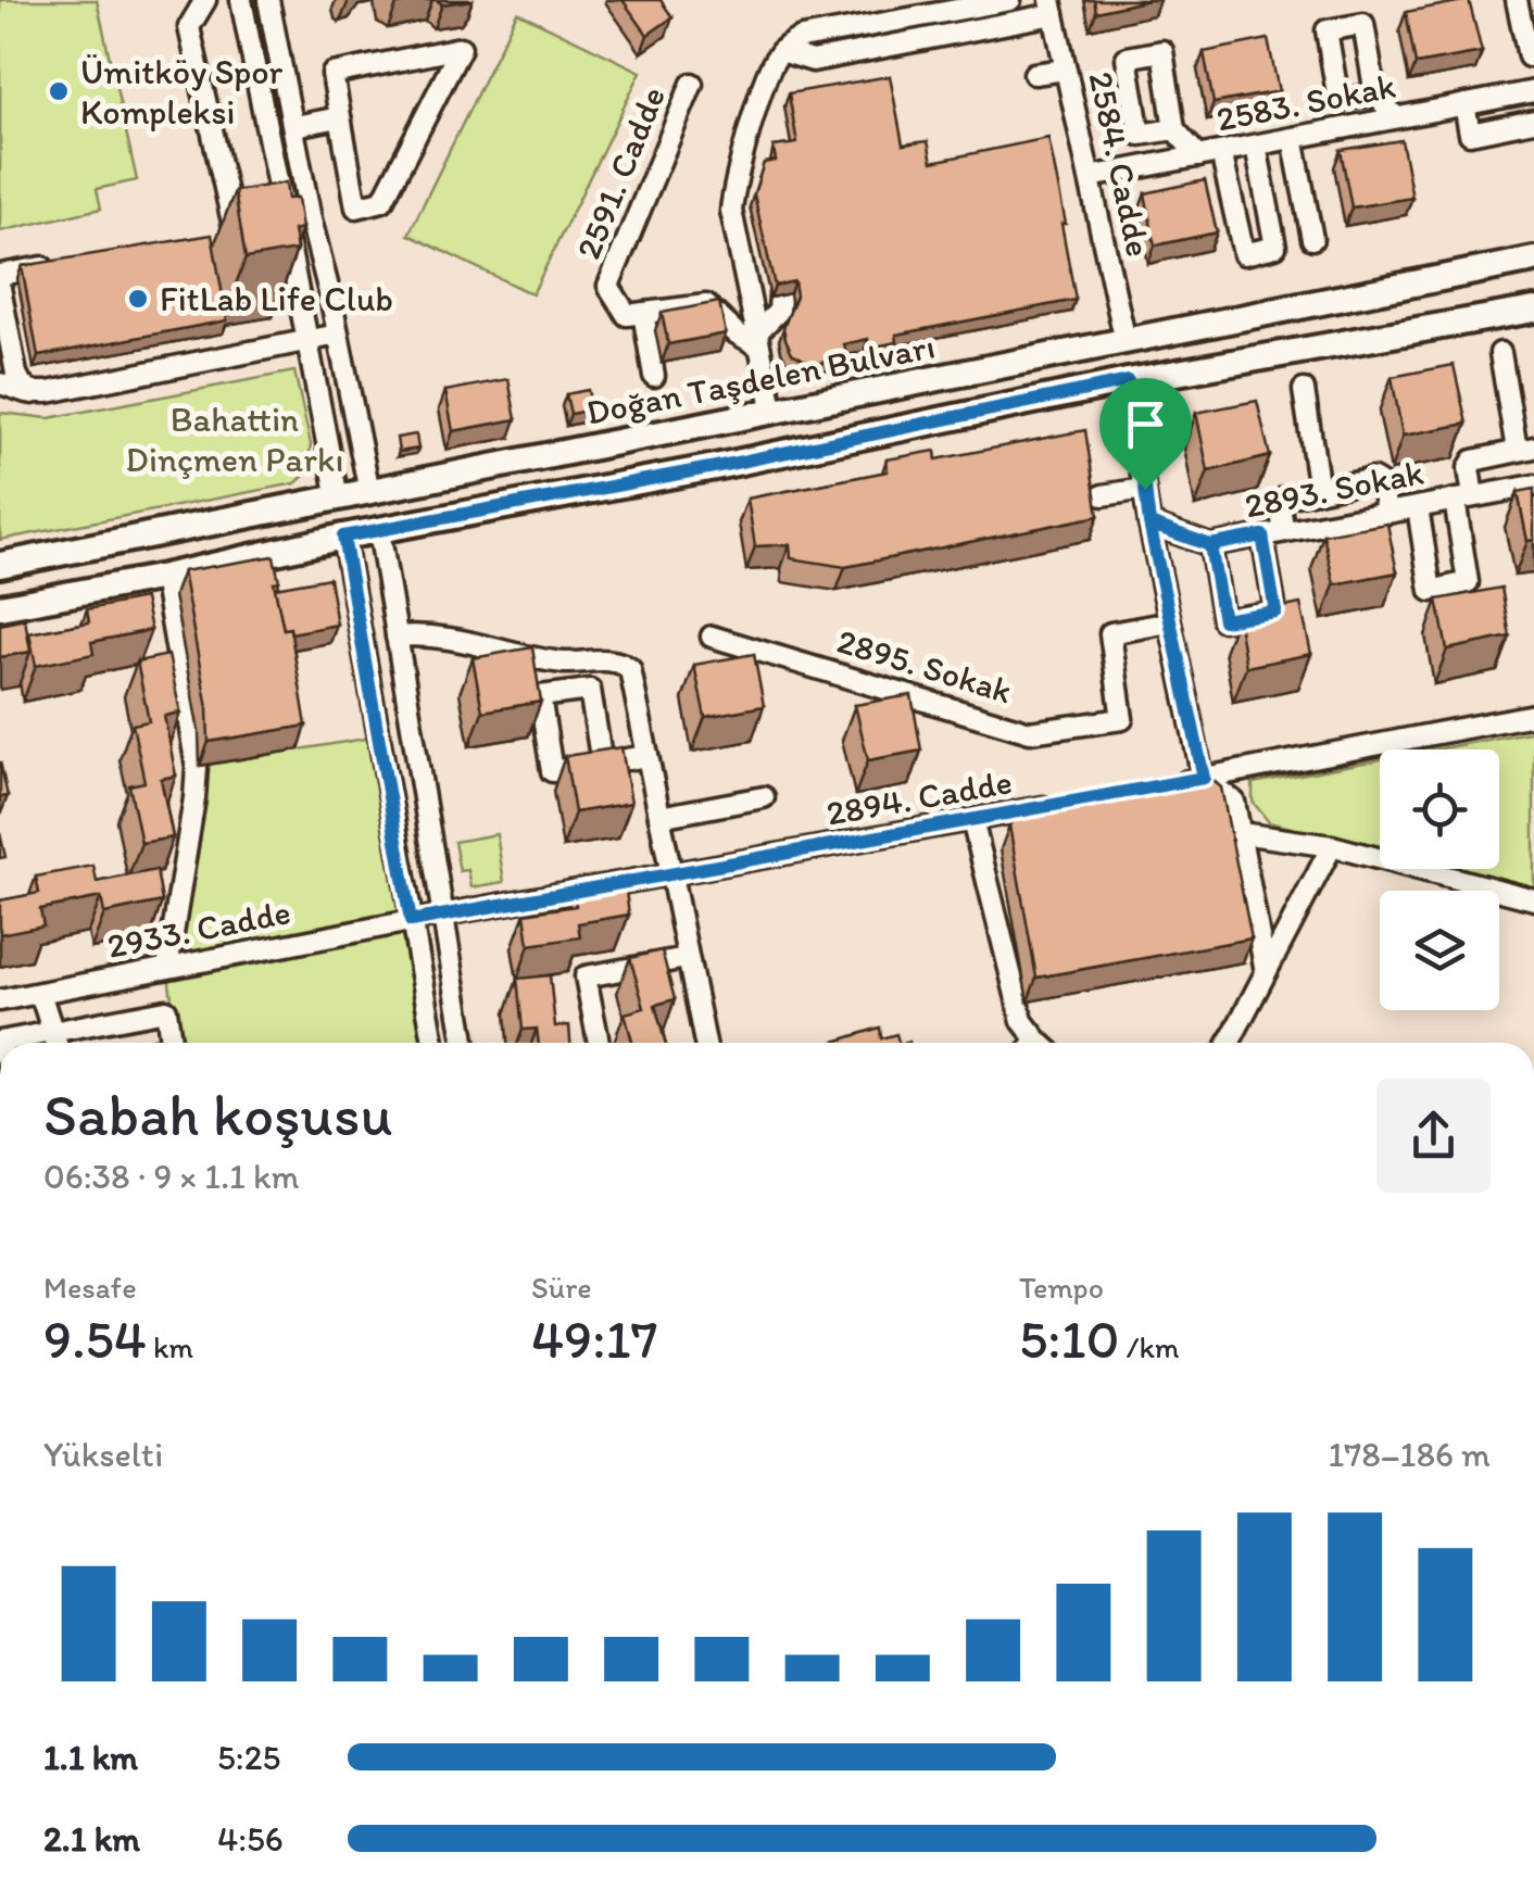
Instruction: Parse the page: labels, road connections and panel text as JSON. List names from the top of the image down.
{
  "streets": {
    "main road": ["Doğan Taşdelen Bulvarı"],
    "street": [
      "2583. Sokak",
      "2584. Cadde",
      "2591. Cadde",
      "2893. Sokak",
      "2895. Sokak",
      "2894. Cadde",
      "2933. Cadde"
    ]
  },
  "crossings": [
    ["2583. Sokak", "2584. Cadde"],
    ["2584. Cadde", "Doğan Taşdelen Bulvarı"],
    ["2894. Cadde", "2933. Cadde"]
  ],
  "parks": ["Bahattin Dinçmen Parkı"],
  "places": ["Ümitköy Spor Kompleksi", "FitLab Life Club"],
  "page": {
    "heading": ["Sabah koşusu", "06:38 · 9 × 1.1 km"],
    "stats": [
      ["Mesafe", "9.54 km"],
      ["Süre", "49:17"],
      ["Tempo", "5:10 /km"]
    ],
    "chart": ["Yükselti", "178–186 m"],
    "list": [
      {
        "name": "1.1 km",
        "note": "5:25"
      },
      {
        "name": "2.1 km",
        "note": "4:56"
      }
    ]
  }
}
